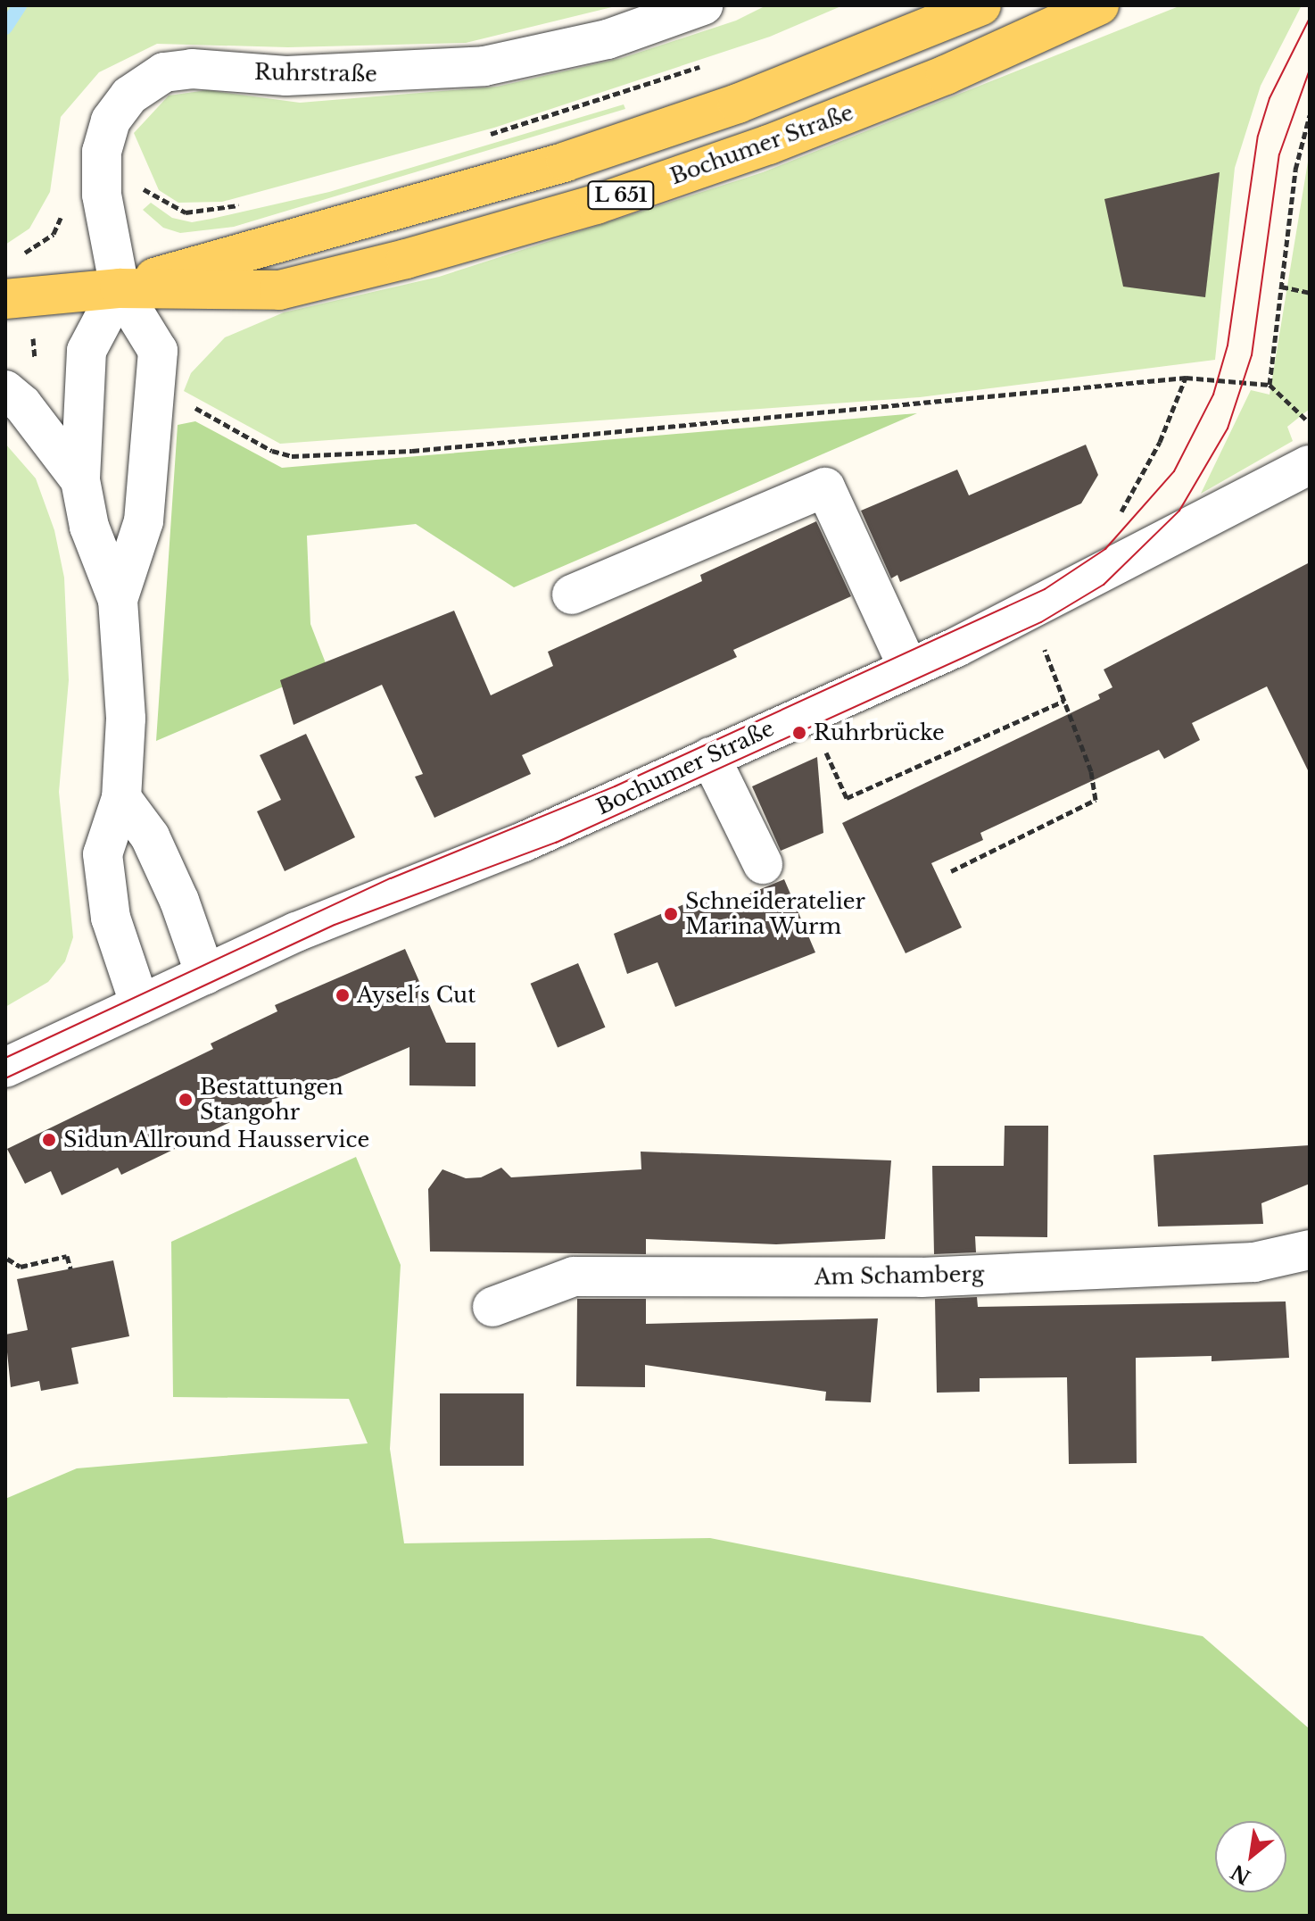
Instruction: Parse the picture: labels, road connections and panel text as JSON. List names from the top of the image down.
{
  "streets": {
    "main road": ["Bochumer Straße", "L 651"],
    "street": ["Ruhrstraße", "Am Schamberg"]
  },
  "crossings": [
    ["Ruhrstraße", "Bochumer Straße"],
    ["Ruhrstraße", "L 651"],
    ["Bochumer Straße", "L 651"]
  ],
  "places": [
    "Ruhrbrücke",
    "Schneideratelier Marina Wurm",
    "Aysel´s Cut",
    "Bestattungen Stangohr",
    "Sidun Allround Hausservice"
  ],
  "north": "bottom left"
}
